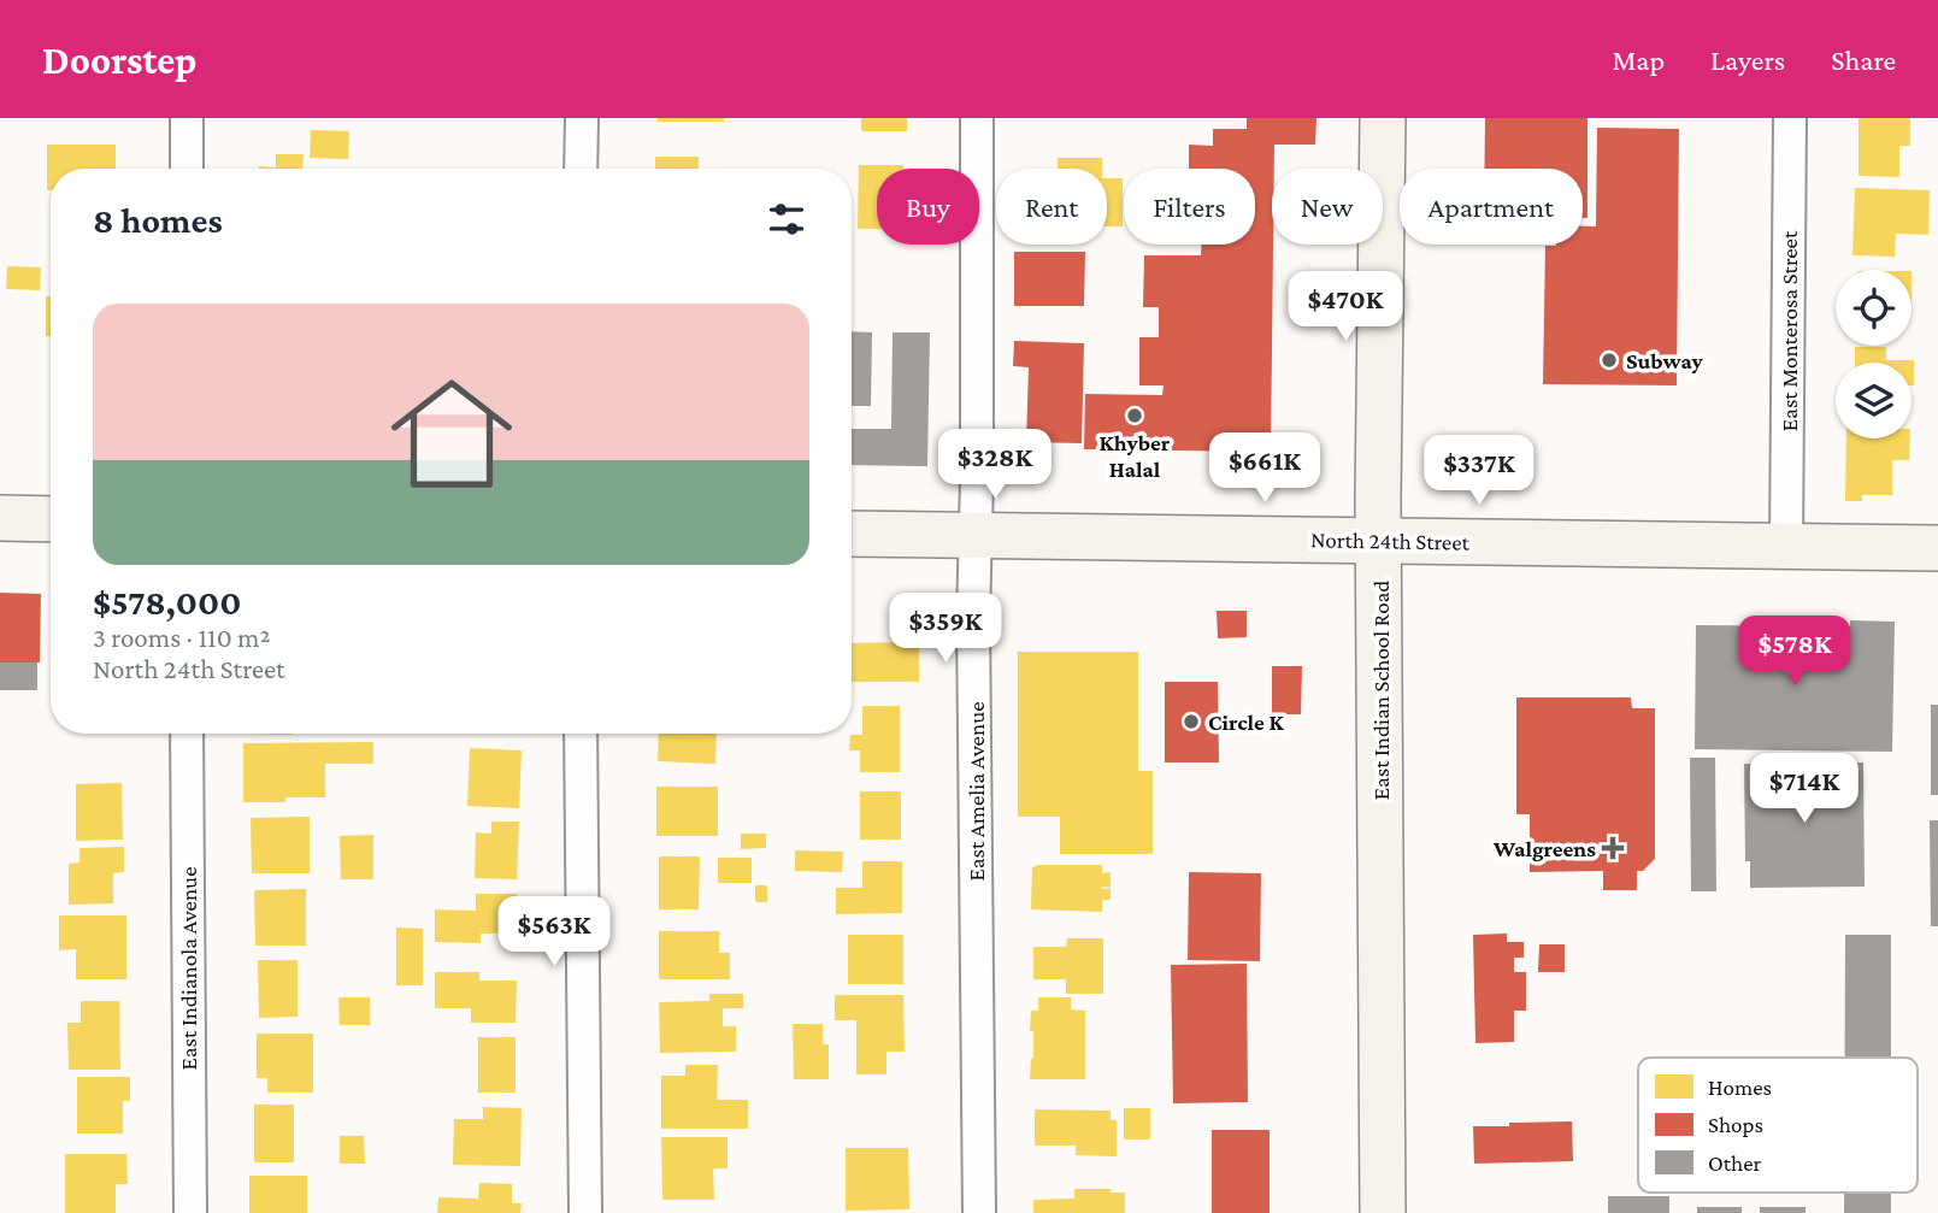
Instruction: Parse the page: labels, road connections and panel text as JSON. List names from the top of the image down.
{
  "streets": {
    "main road": ["North 24th Street", "East Indian School Road"],
    "street": ["East Monterosa Street", "East Amelia Avenue", "East Indianola Avenue"]
  },
  "crossings": [
    ["East Monterosa Street", "North 24th Street"],
    ["North 24th Street", "East Indian School Road"],
    ["North 24th Street", "East Amelia Avenue"]
  ],
  "places": {
    "other": ["Subway", "Khyber Halal", "Circle K"],
    "health": ["Walgreens"]
  },
  "legend": ["Homes", "Shops", "Other"],
  "page": {
    "header": "Doorstep",
    "nav": ["Map", "Layers", "Share"],
    "chip": [
      "Buy",
      "Rent",
      "Filters",
      "New",
      "Apartment"
    ],
    "heading": "8 homes",
    "list": [
      {
        "name": "$578,000",
        "note": "3 rooms · 110 m² · North 24th Street"
      }
    ],
    "price": [
      "$470K",
      "$328K",
      "$661K",
      "$337K",
      "$359K",
      "$578K",
      "$714K",
      "$563K"
    ]
  }
}
